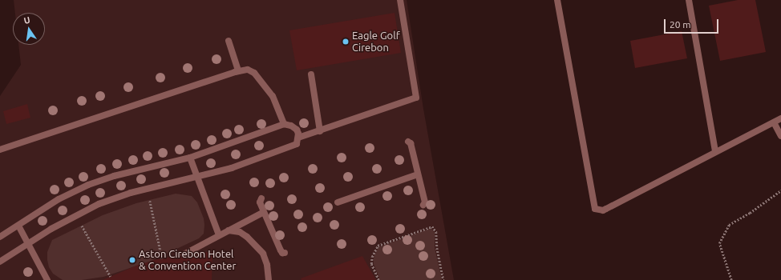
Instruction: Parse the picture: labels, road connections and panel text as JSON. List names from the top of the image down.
{
  "places": ["Eagle Golf Cirebon", "Aston Cirebon Hotel & Convention Center"],
  "scale_bar": "20 m",
  "north": "top"
}
